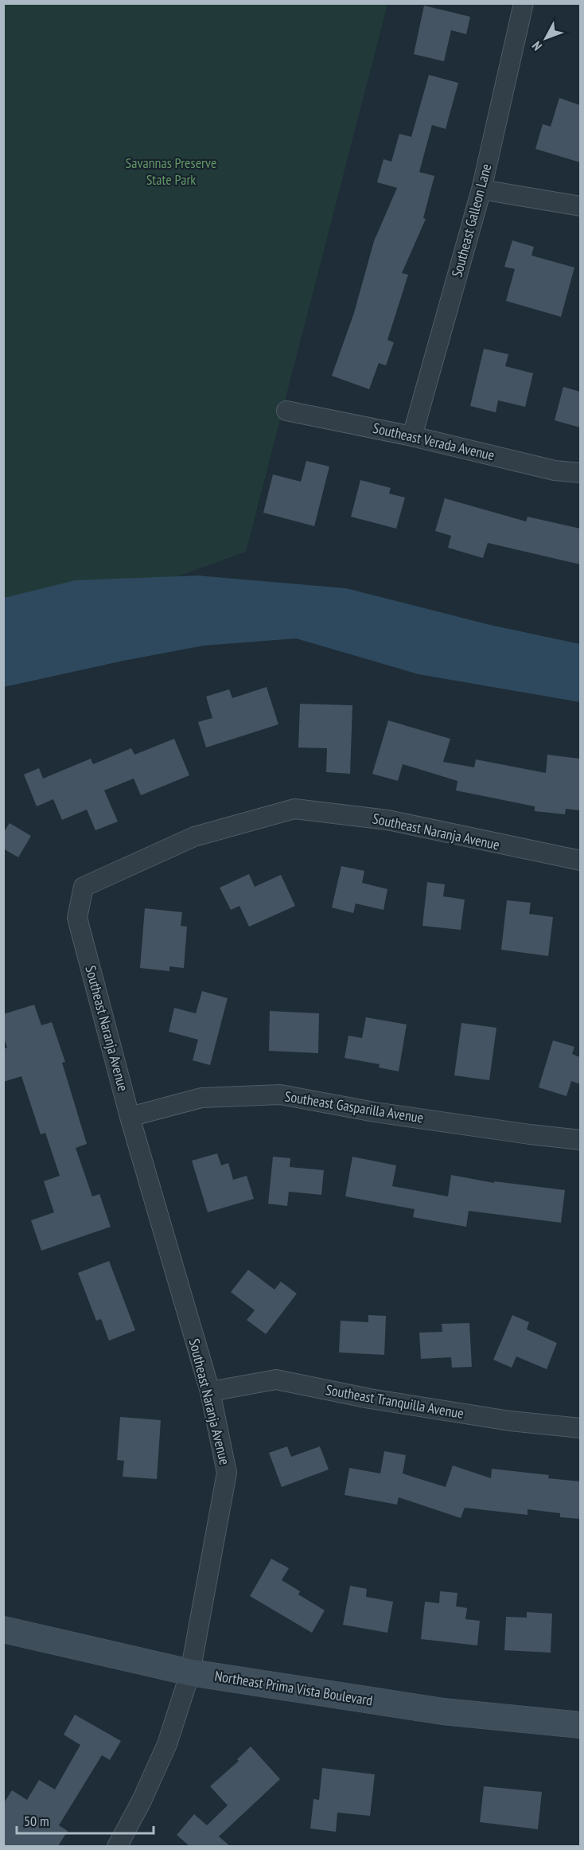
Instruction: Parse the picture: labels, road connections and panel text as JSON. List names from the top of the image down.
{
  "streets": {
    "main road": ["Northeast Prima Vista Boulevard"],
    "street": [
      "Southeast Galleon Lane",
      "Southeast Verada Avenue",
      "Southeast Naranja Avenue",
      "Southeast Gasparilla Avenue",
      "Southeast Tranquilla Avenue"
    ]
  },
  "crossings": [
    ["Southeast Galleon Lane", "Southeast Verada Avenue"],
    ["Southeast Naranja Avenue", "Southeast Gasparilla Avenue"],
    ["Southeast Naranja Avenue", "Southeast Tranquilla Avenue"],
    ["Southeast Naranja Avenue", "Northeast Prima Vista Boulevard"]
  ],
  "parks": ["Savannas Preserve State Park"],
  "scale_bar": "50 m",
  "north": "bottom left"
}
